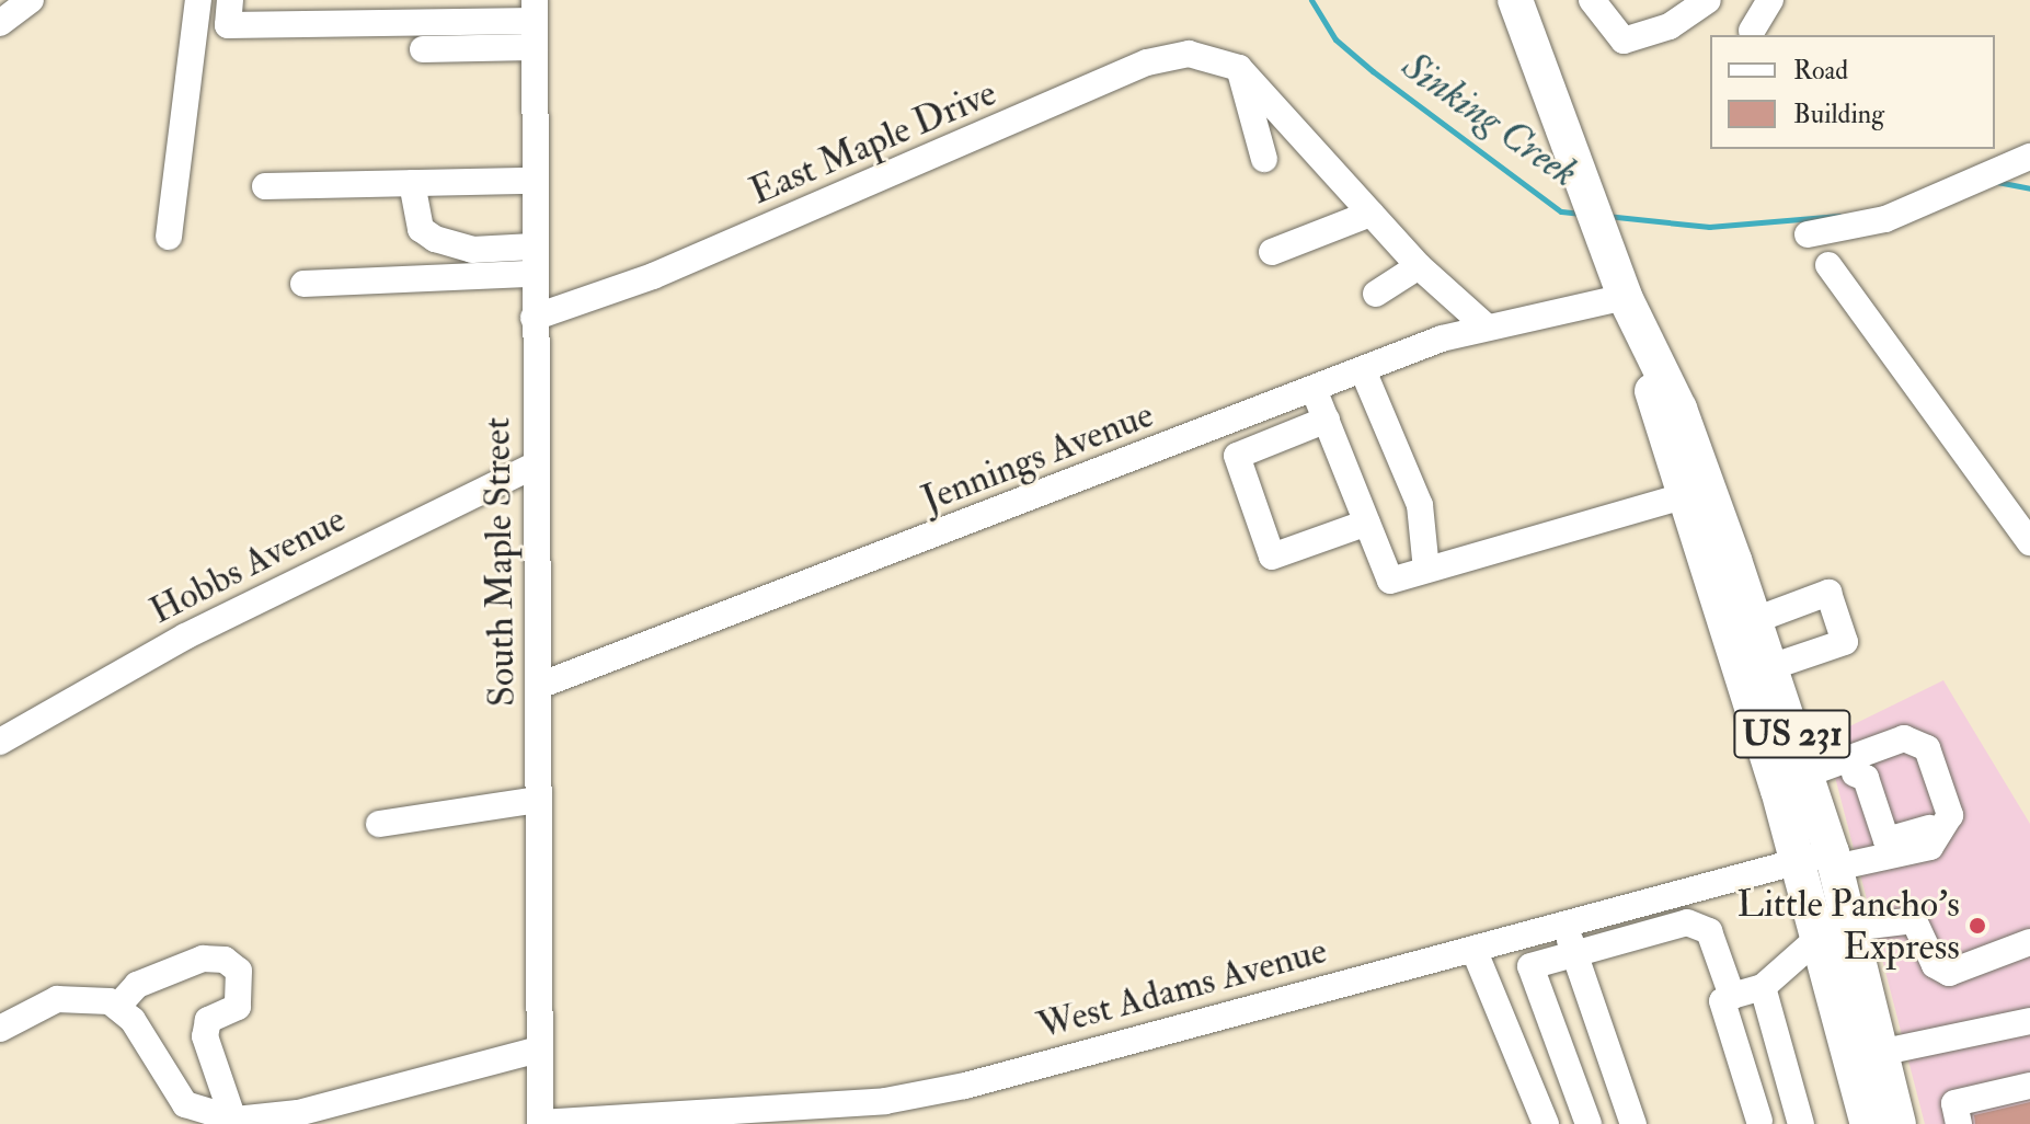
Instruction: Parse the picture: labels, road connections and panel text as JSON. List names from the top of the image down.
{
  "streets": {
    "main road": ["US 231"],
    "street": [
      "East Maple Drive",
      "Jennings Avenue",
      "South Maple Street",
      "Hobbs Avenue",
      "West Adams Avenue"
    ]
  },
  "crossings": [
    ["East Maple Drive", "South Maple Street"],
    ["Jennings Avenue", "South Maple Street"],
    ["Jennings Avenue", "US 231"],
    ["South Maple Street", "Hobbs Avenue"],
    ["South Maple Street", "West Adams Avenue"],
    ["US 231", "West Adams Avenue"]
  ],
  "water": ["Sinking Creek"],
  "places": ["Little Pancho's Express"],
  "legend": ["Road", "Building"]
}
